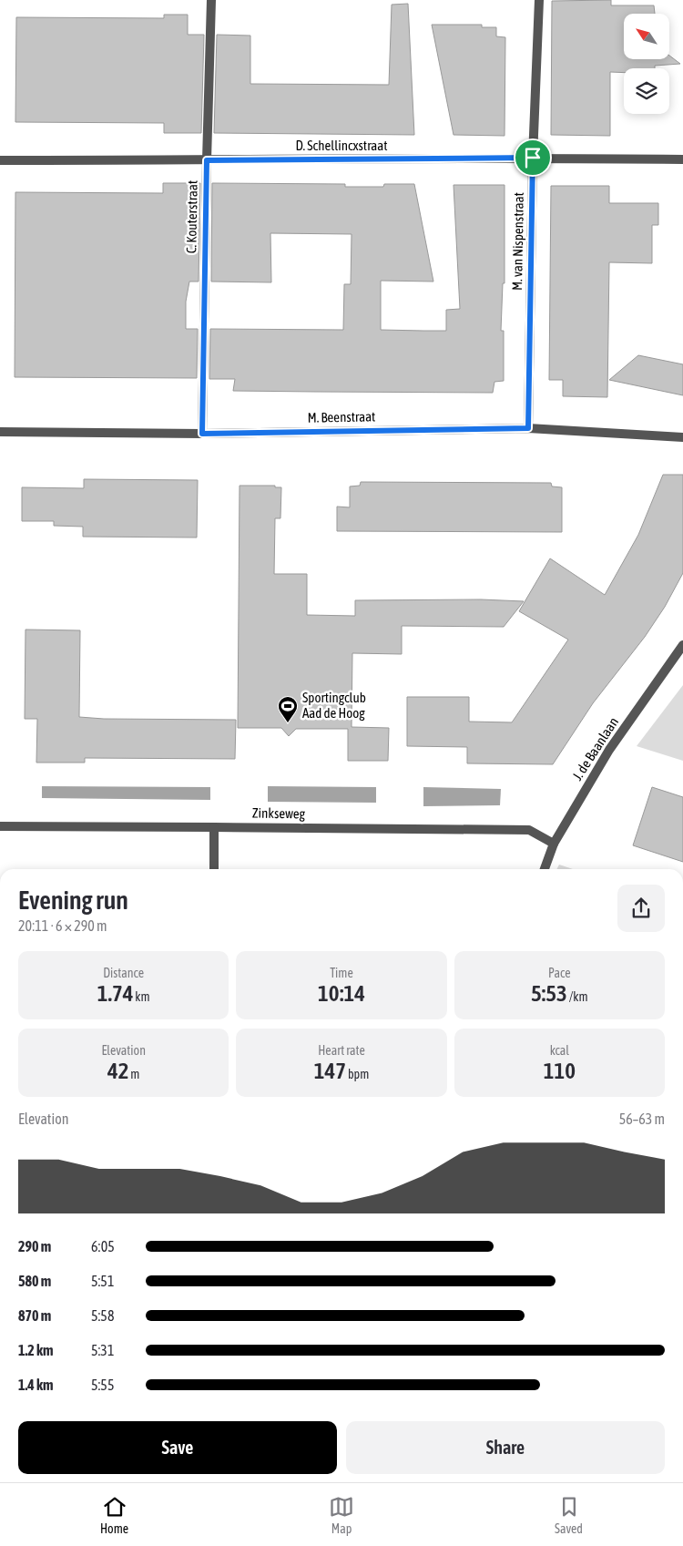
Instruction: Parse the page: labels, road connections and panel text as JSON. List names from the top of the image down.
{
  "streets": {
    "street": [
      "D. Schellincxstraat",
      "C. Kouterstraat",
      "M. van Nispenstraat",
      "M. Beenstraat",
      "J. de Baanlaan",
      "Zinkseweg"
    ]
  },
  "crossings": [
    ["D. Schellincxstraat", "C. Kouterstraat"],
    ["D. Schellincxstraat", "M. van Nispenstraat"],
    ["C. Kouterstraat", "M. Beenstraat"],
    ["M. van Nispenstraat", "M. Beenstraat"],
    ["J. de Baanlaan", "Zinkseweg"]
  ],
  "places": {
    "sports": ["Sportingclub Aad de Hoog"]
  },
  "north": "top left",
  "page": {
    "heading": ["Evening run", "20:11 · 6 × 290 m"],
    "stats": [
      ["Distance", "1.74 km"],
      ["Time", "10:14"],
      ["Pace", "5:53 /km"],
      ["Elevation", "42 m"],
      ["Heart rate", "147 bpm"],
      ["kcal", "110"]
    ],
    "chart": ["Elevation", "56–63 m"],
    "list": [
      {
        "name": "290 m",
        "note": "6:05"
      },
      {
        "name": "580 m",
        "note": "5:51"
      },
      {
        "name": "870 m",
        "note": "5:58"
      },
      {
        "name": "1.2 km",
        "note": "5:31"
      },
      {
        "name": "1.4 km",
        "note": "5:55"
      }
    ],
    "buttons": ["Save", "Share"],
    "tabs": ["Home", "Map", "Saved"]
  }
}
